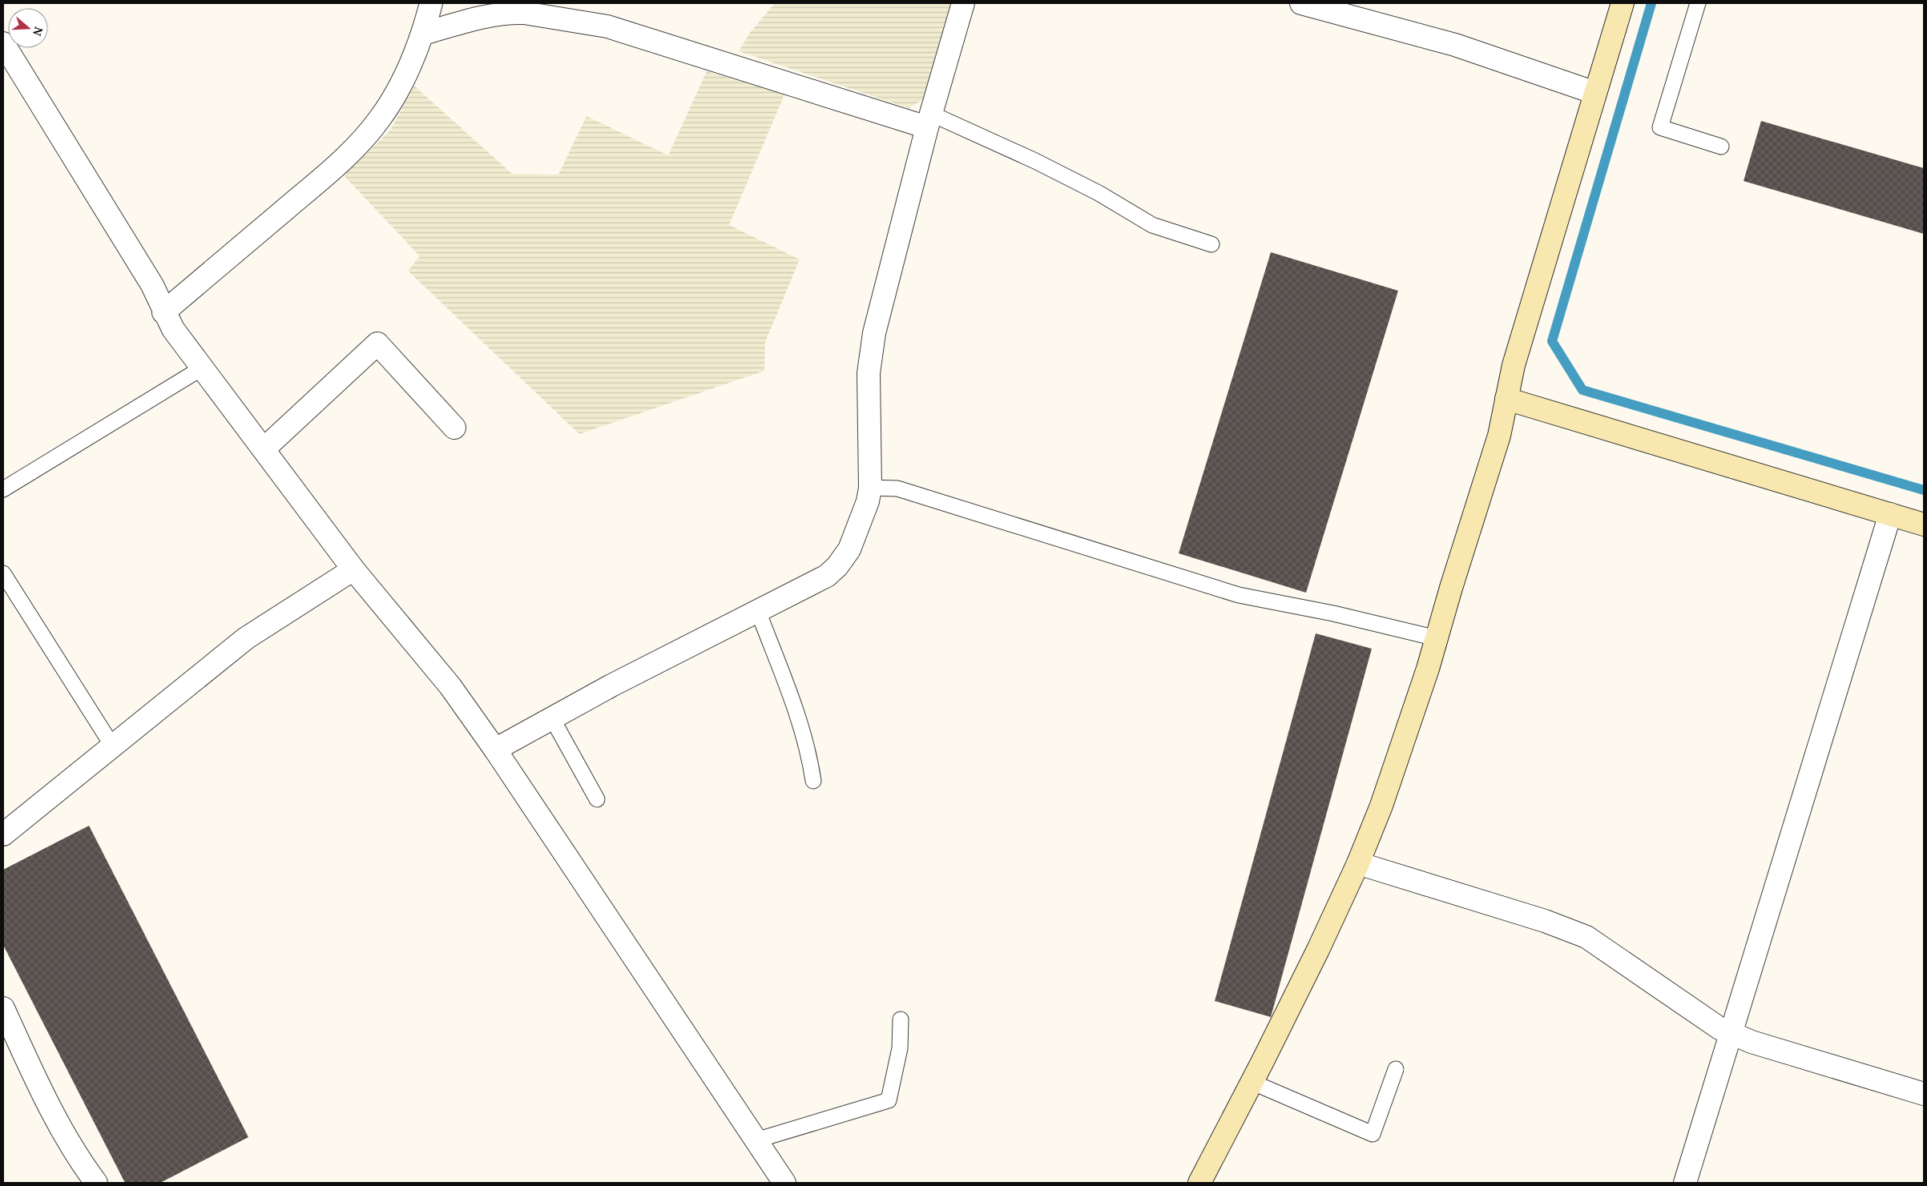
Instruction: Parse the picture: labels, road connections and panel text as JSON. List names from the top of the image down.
{
  "north": "right"
}
